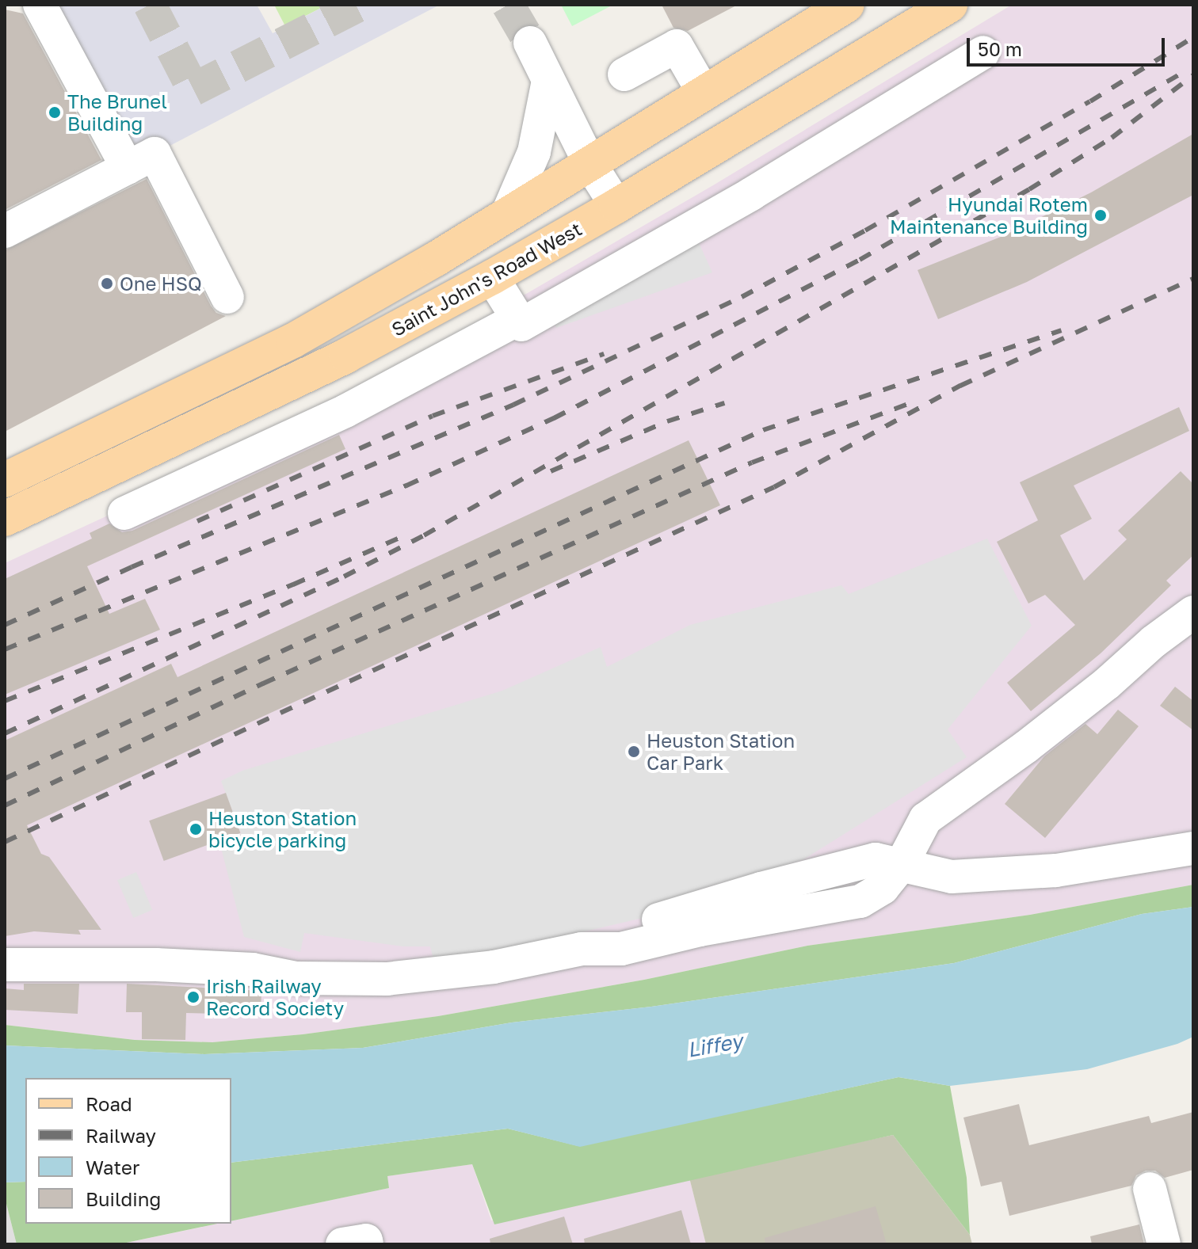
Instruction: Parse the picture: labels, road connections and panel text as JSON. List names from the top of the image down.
{
  "streets": {
    "main road": ["Saint John's Road West"]
  },
  "water": ["Liffey"],
  "places": [
    "The Brunel Building",
    "Hyundai Rotem Maintenance Building",
    "One HSQ",
    "Heuston Station Car Park",
    "Heuston Station bicycle parking",
    "Irish Railway Record Society"
  ],
  "legend": [
    "Road",
    "Railway",
    "Water",
    "Building"
  ],
  "scale_bar": "50 m"
}
